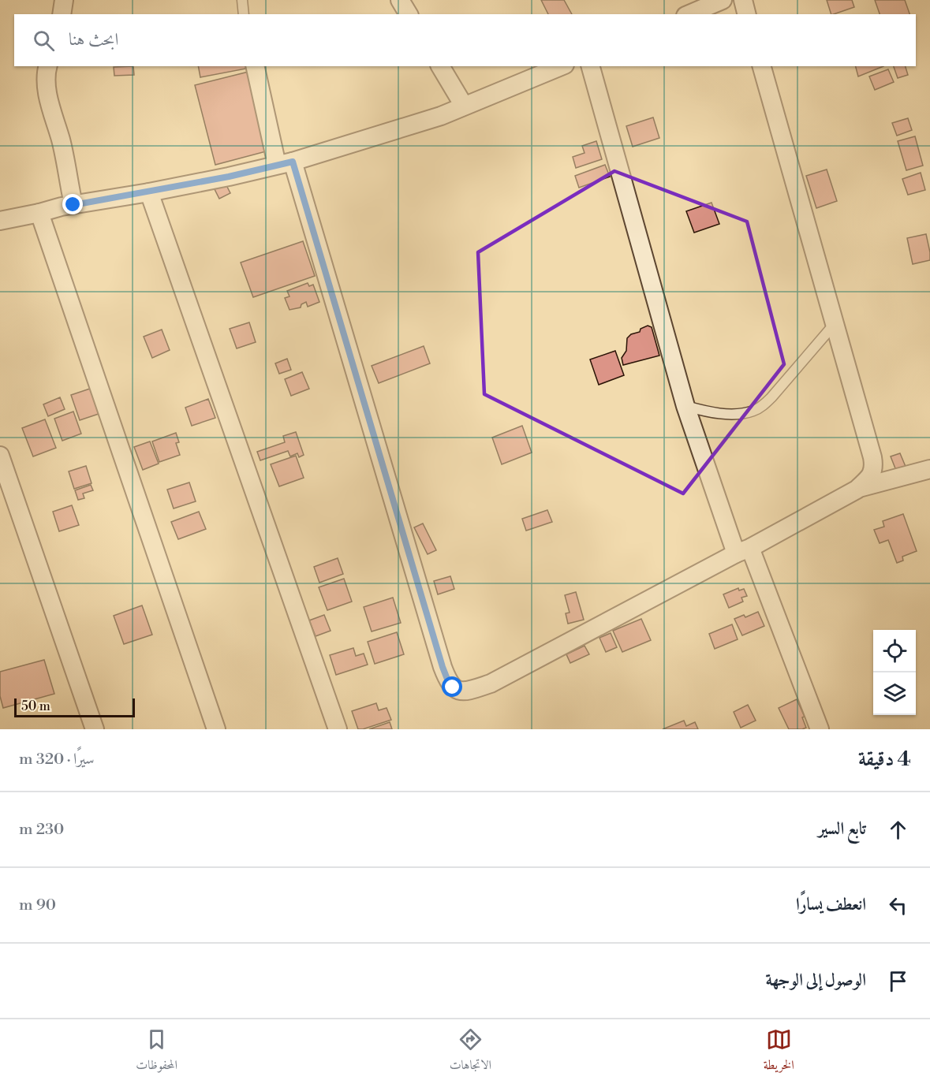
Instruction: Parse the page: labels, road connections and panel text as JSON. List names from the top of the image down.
{
  "scale_bar": "50 m",
  "page": {
    "search": "ابحث هنا",
    "scale": "50 m",
    "heading": ["4 دقيقة", "سيرًا · 320 m"],
    "list": [
      ["تابع السير", "230 m"],
      ["انعطف يسارًا", "90 m"],
      "الوصول إلى الوجهة"
    ],
    "nav": ["الخريطة", "الاتجاهات", "المحفوظات"]
  }
}
